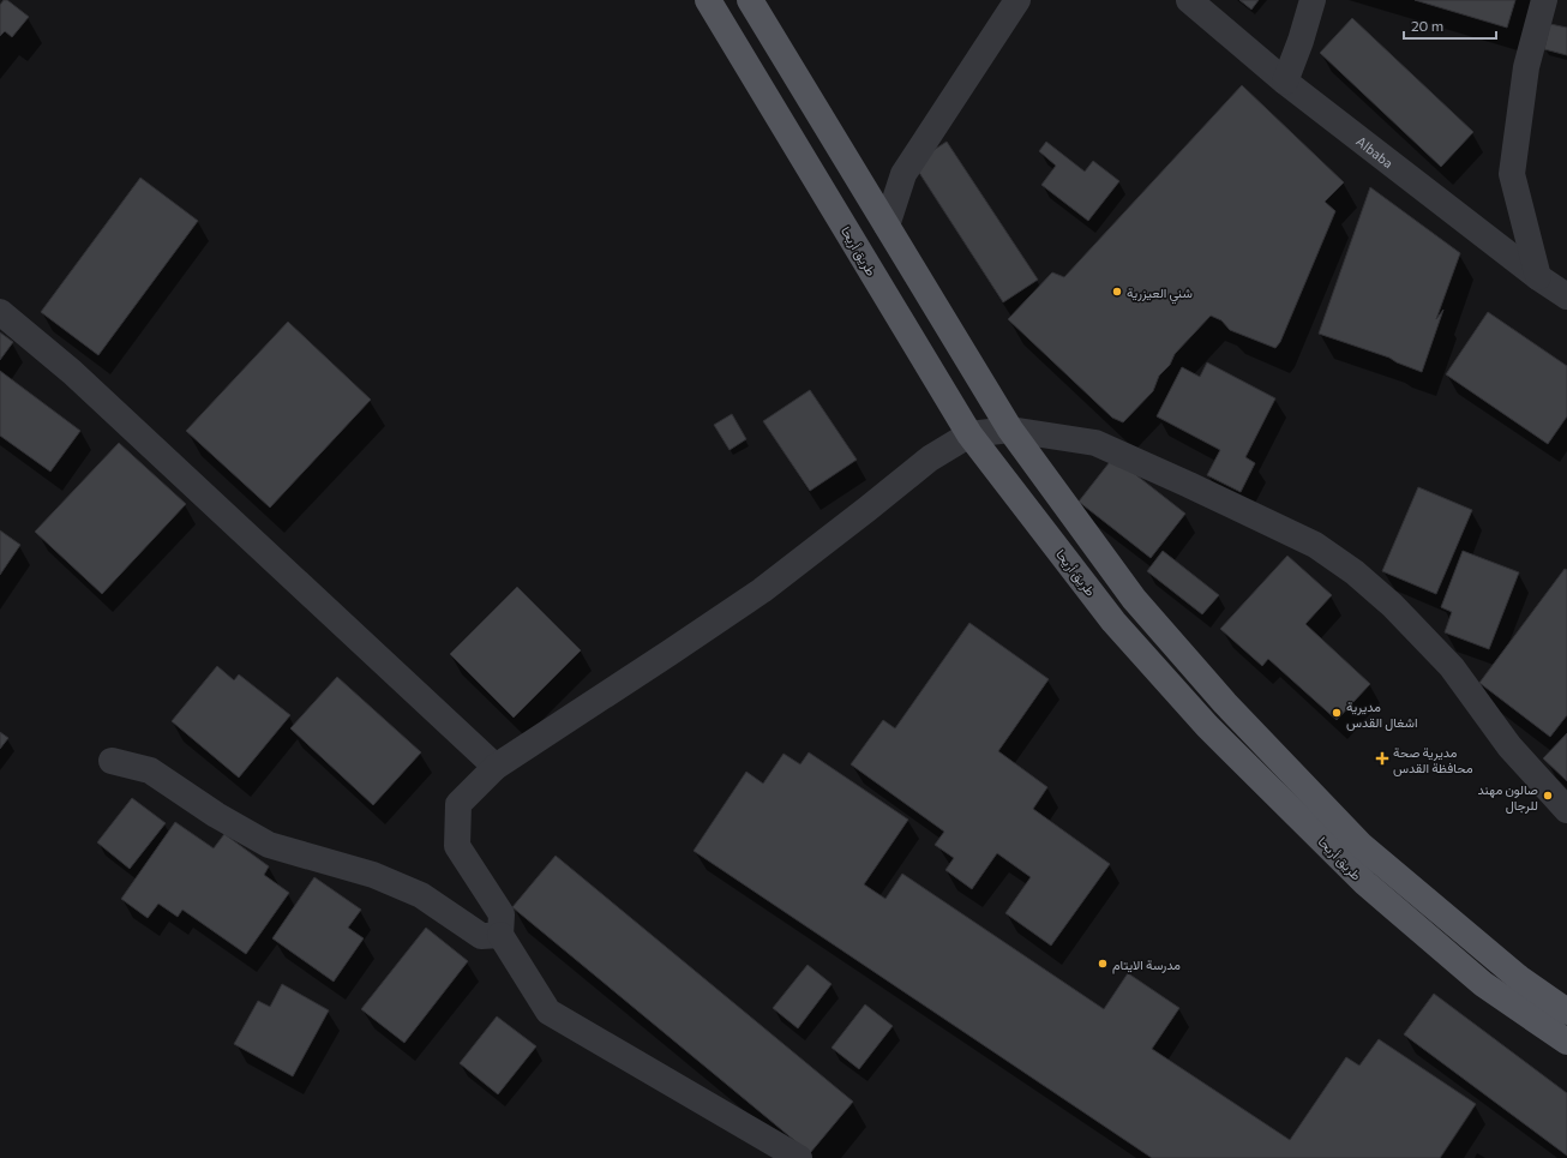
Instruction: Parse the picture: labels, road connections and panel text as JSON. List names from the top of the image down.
{
  "streets": {
    "main road": ["طريق أريحا"],
    "street": ["Albaba"]
  },
  "places": {
    "other": [
      "شني العيزرية",
      "مديرية اشغال القدس",
      "صالون مهند للرجال",
      "مدرسة الايتام"
    ],
    "health": ["مديرية صحة محافظة القدس"]
  },
  "scale_bar": "20 m"
}
